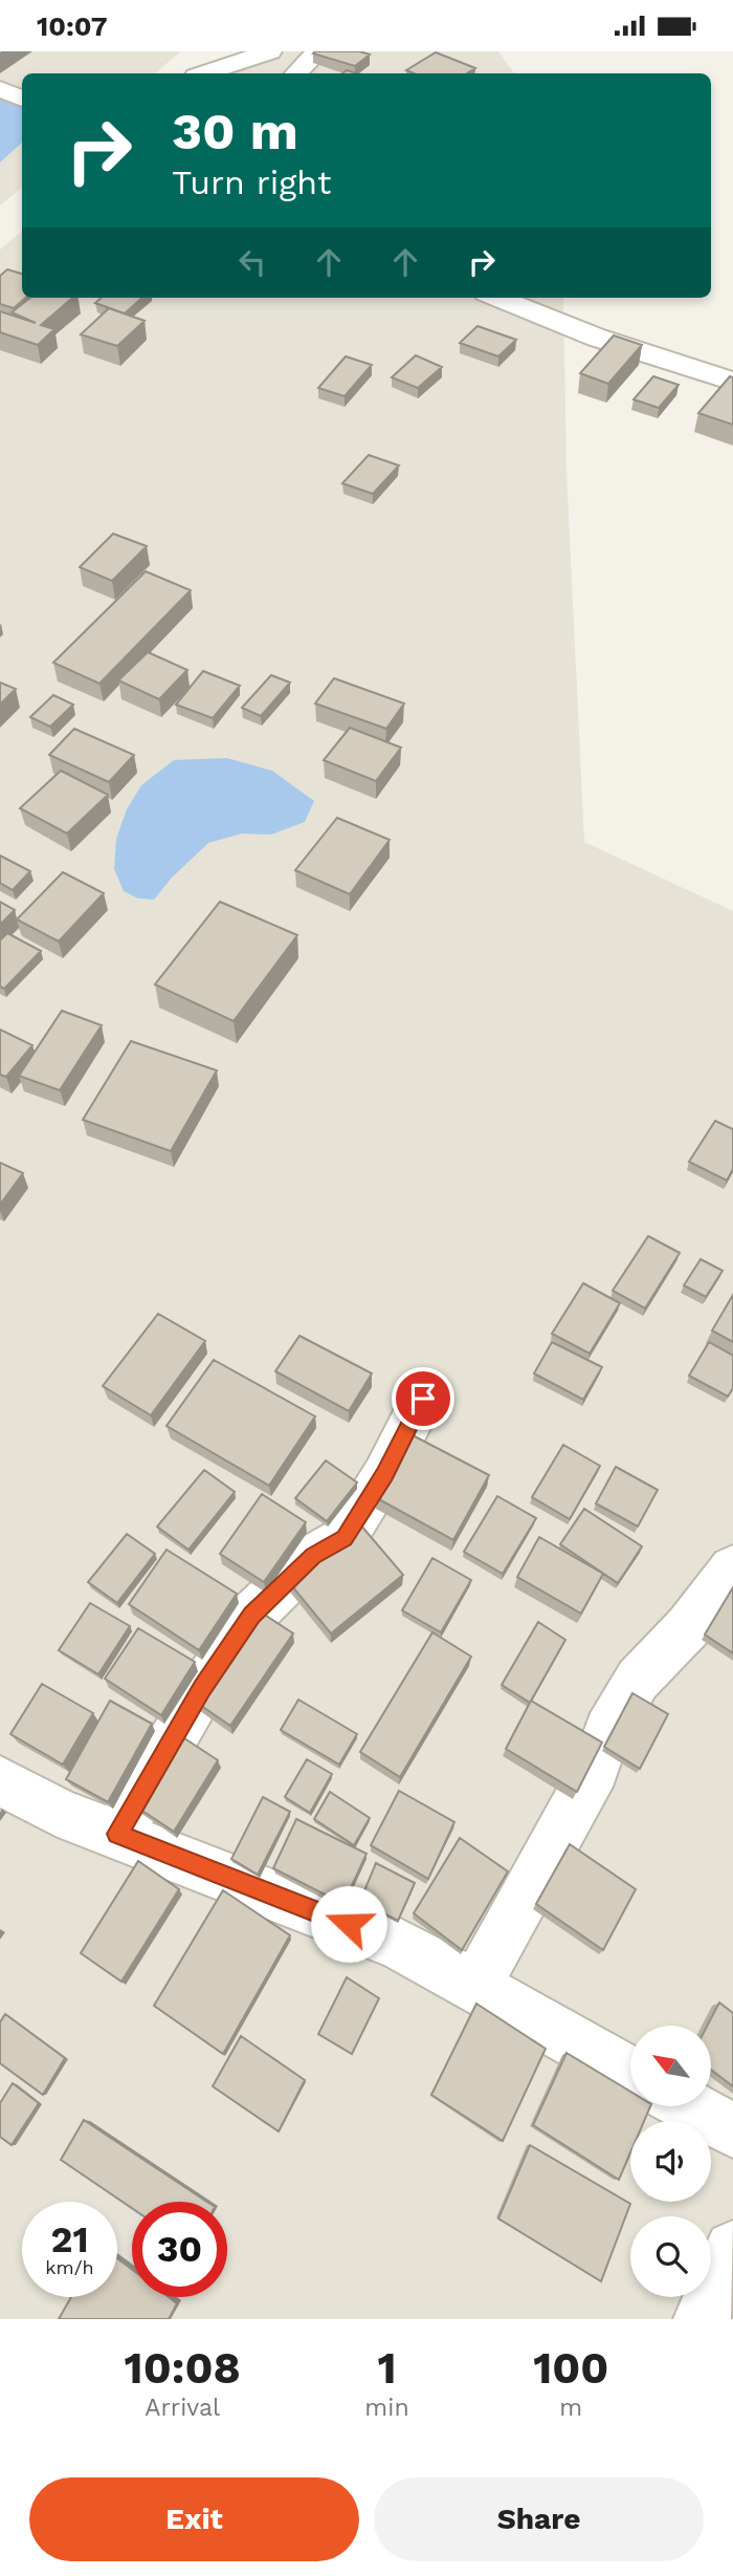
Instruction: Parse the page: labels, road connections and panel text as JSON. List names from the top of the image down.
{
  "north": "top left",
  "page": {
    "status": "10:07",
    "turn": ["30 m", "Turn right"],
    "speed": "21 km/h",
    "limit": "30",
    "eta": [
      "10:08",
      "Arrival",
      "1",
      "min",
      "100",
      "m"
    ],
    "buttons": ["Exit", "Share"]
  }
}
